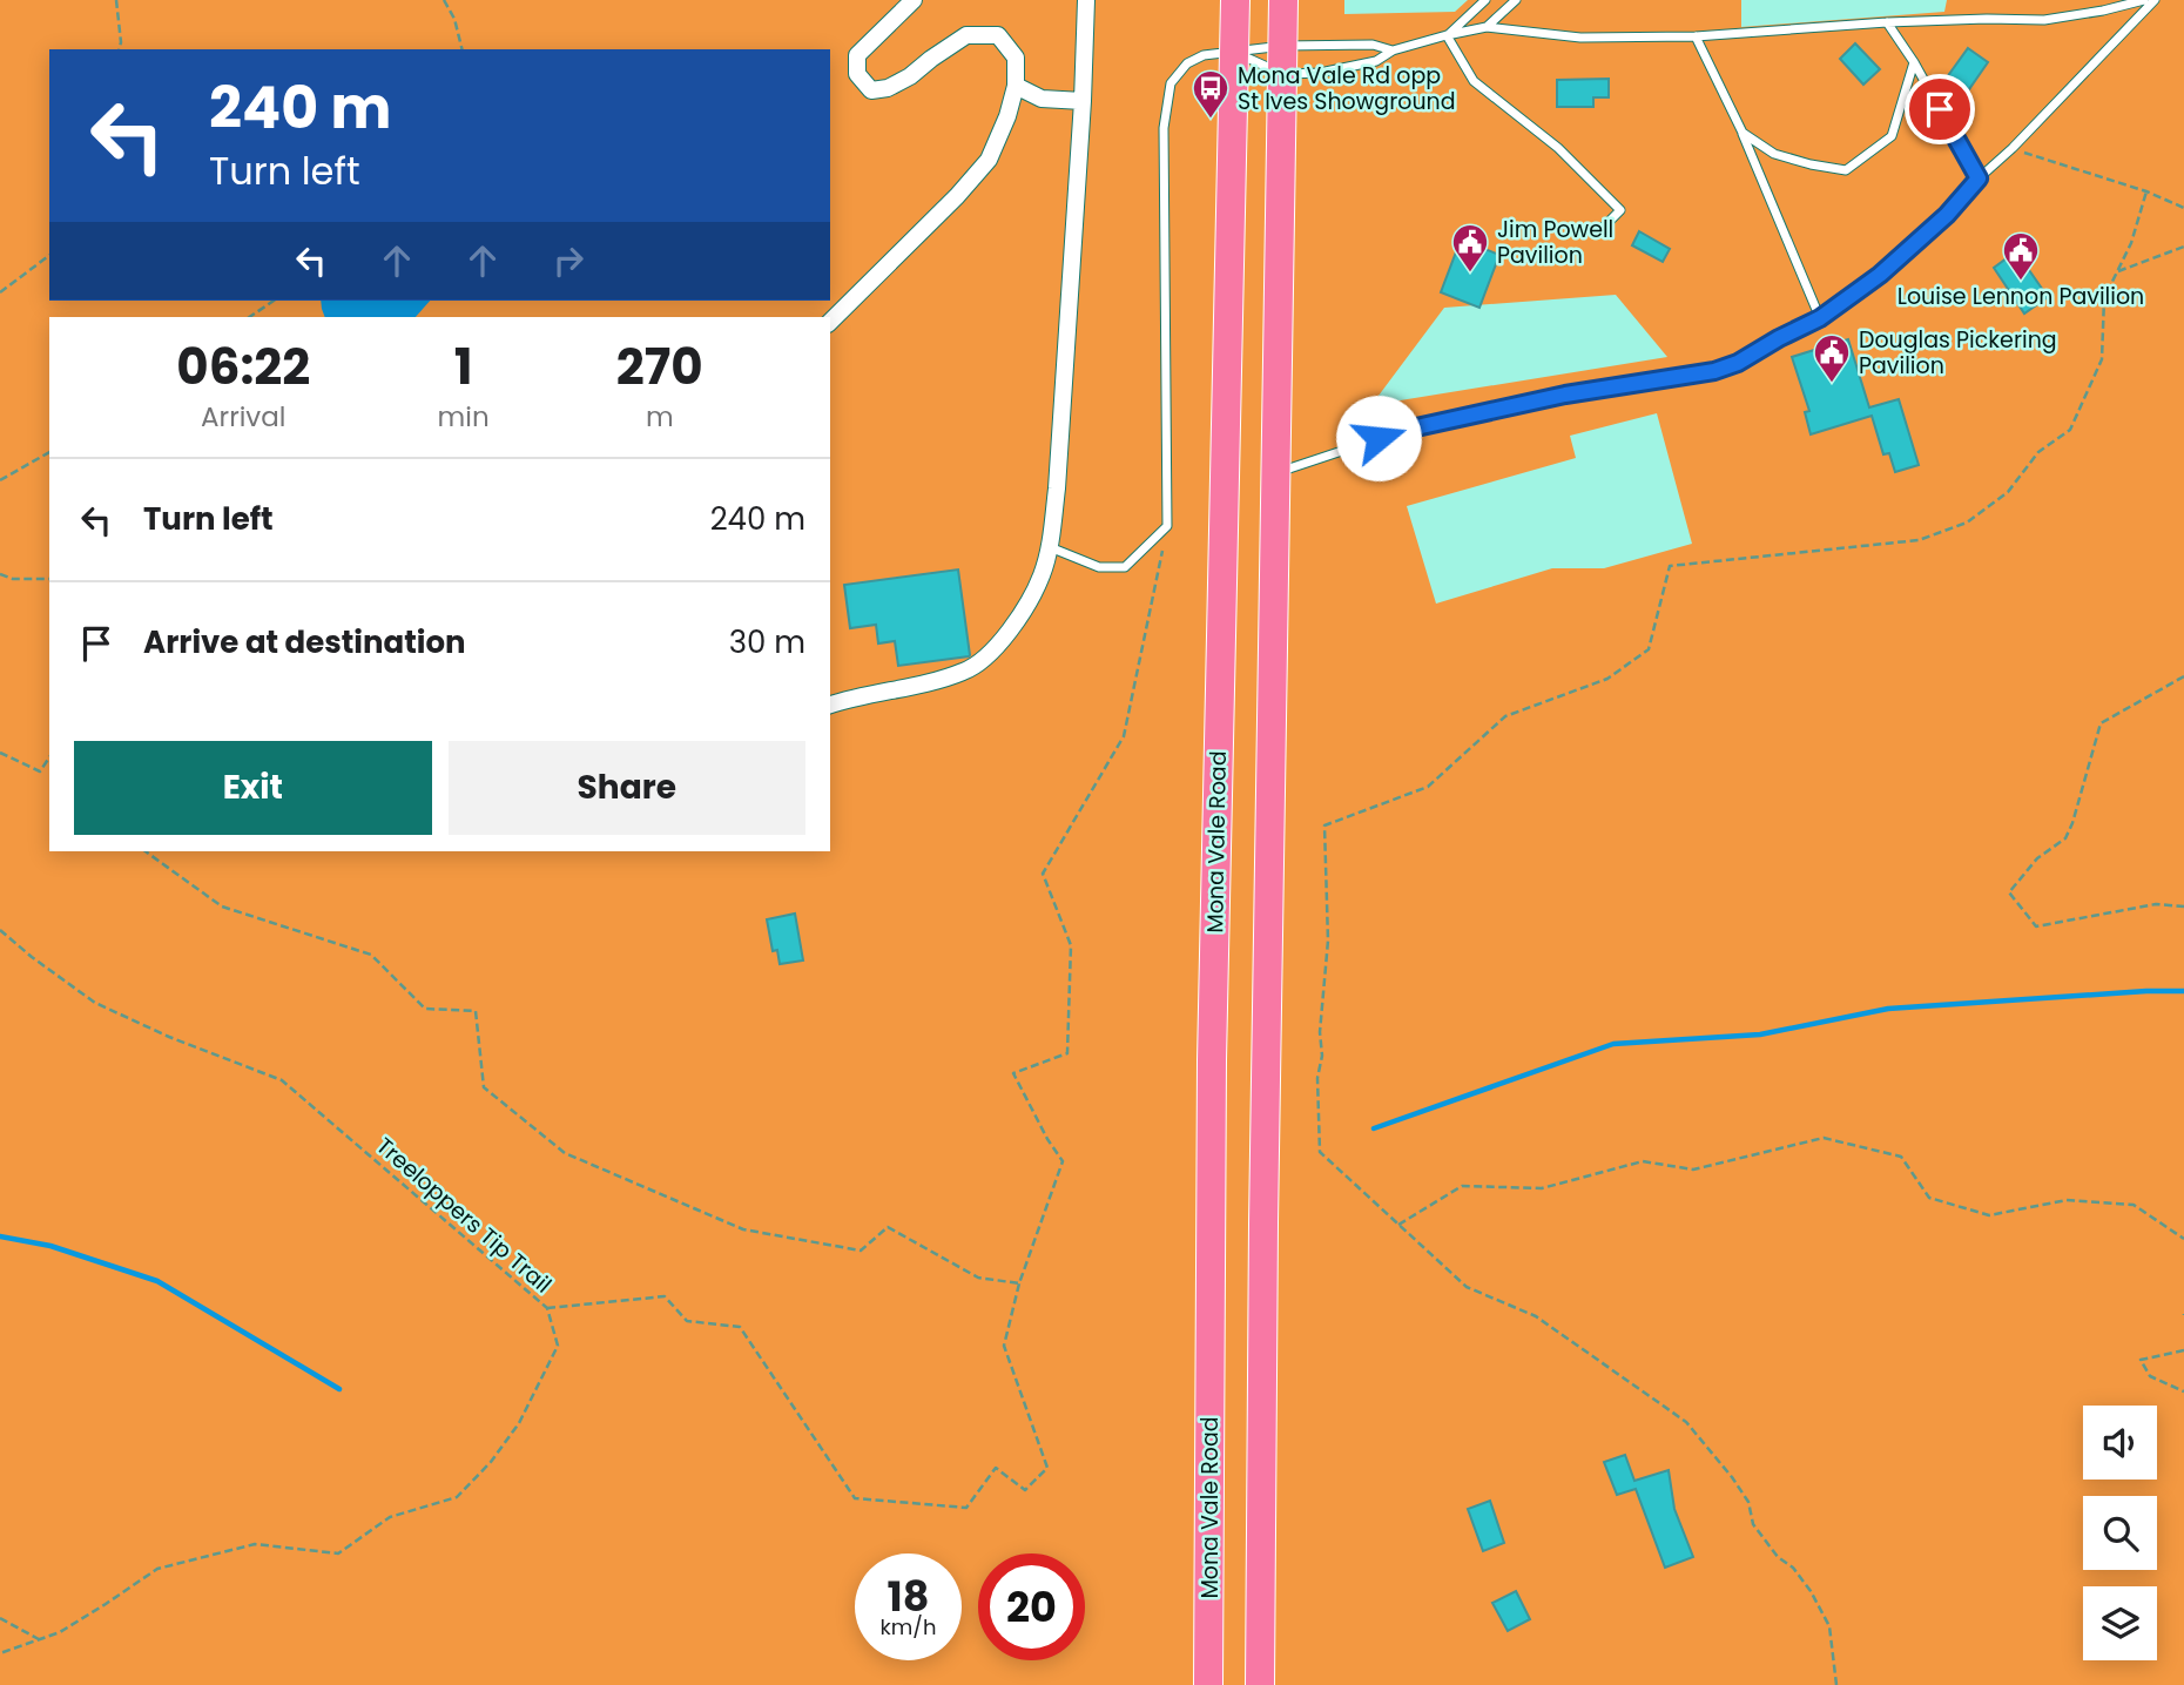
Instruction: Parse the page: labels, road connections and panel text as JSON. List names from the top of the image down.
{
  "streets": {
    "highway": ["Mona Vale Road"],
    "path": ["Treeloppers Tip Trail"]
  },
  "places": {
    "bus stop": ["Mona Vale Rd opp St Ives Showground"],
    "public building": ["Jim Powell Pavilion", "Louise Lennon Pavilion", "Douglas Pickering Pavilion"]
  },
  "page": {
    "turn": ["240 m", "Turn left"],
    "eta": [
      "06:22",
      "Arrival",
      "1",
      "min",
      "270",
      "m"
    ],
    "list": [
      {
        "name": "Turn left",
        "value": "240 m"
      },
      {
        "name": "Arrive at destination",
        "value": "30 m"
      }
    ],
    "buttons": ["Exit", "Share"],
    "speed": "18 km/h",
    "limit": "20"
  }
}
